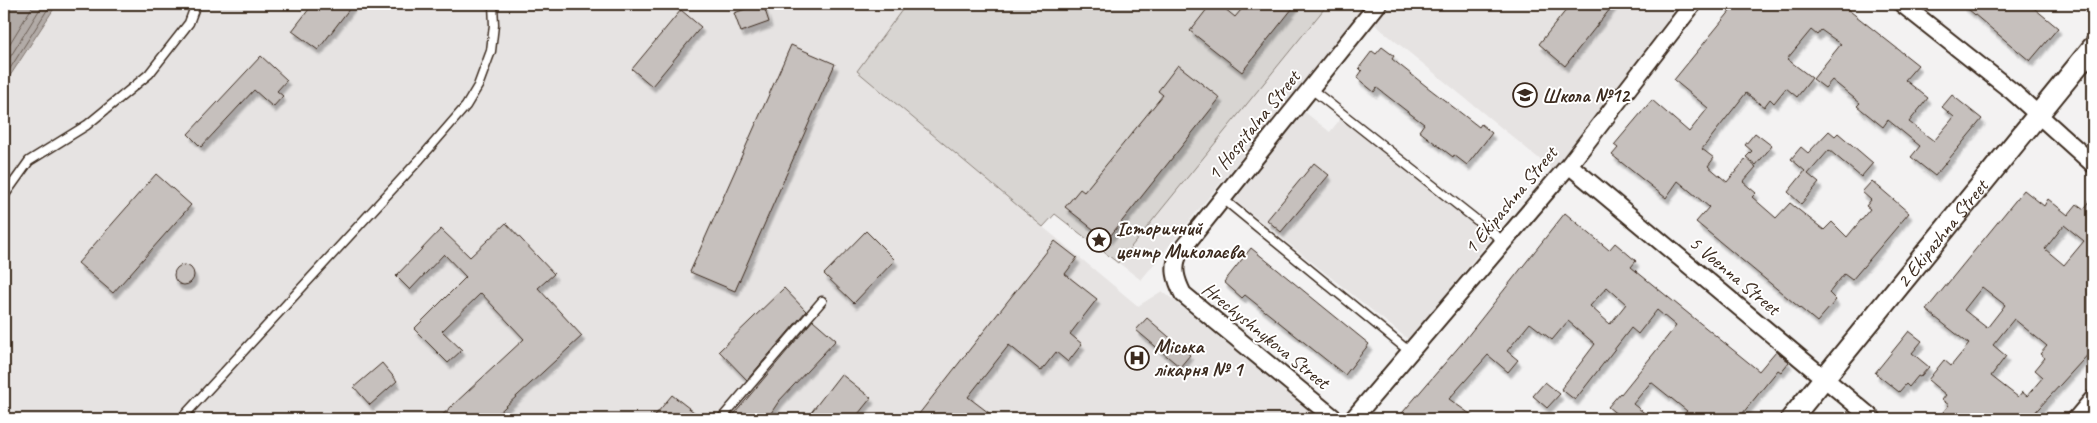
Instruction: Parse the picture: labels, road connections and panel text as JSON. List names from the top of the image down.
{
  "streets": {
    "street": [
      "1 Hospitalna Street",
      "1 Ekipashna Street",
      "2 Ekipazhna Street",
      "5 Voenna Street",
      "Hrechyshnykova Street"
    ]
  },
  "crossings": [
    ["1 Hospitalna Street", "Hrechyshnykova Street"],
    ["1 Ekipashna Street", "5 Voenna Street"],
    ["2 Ekipazhna Street", "5 Voenna Street"]
  ],
  "places": {
    "school or university": ["Школа №12"],
    "place": ["Історичний центр Миколаєва"],
    "hospital": ["Міська лікарня № 1"]
  }
}
